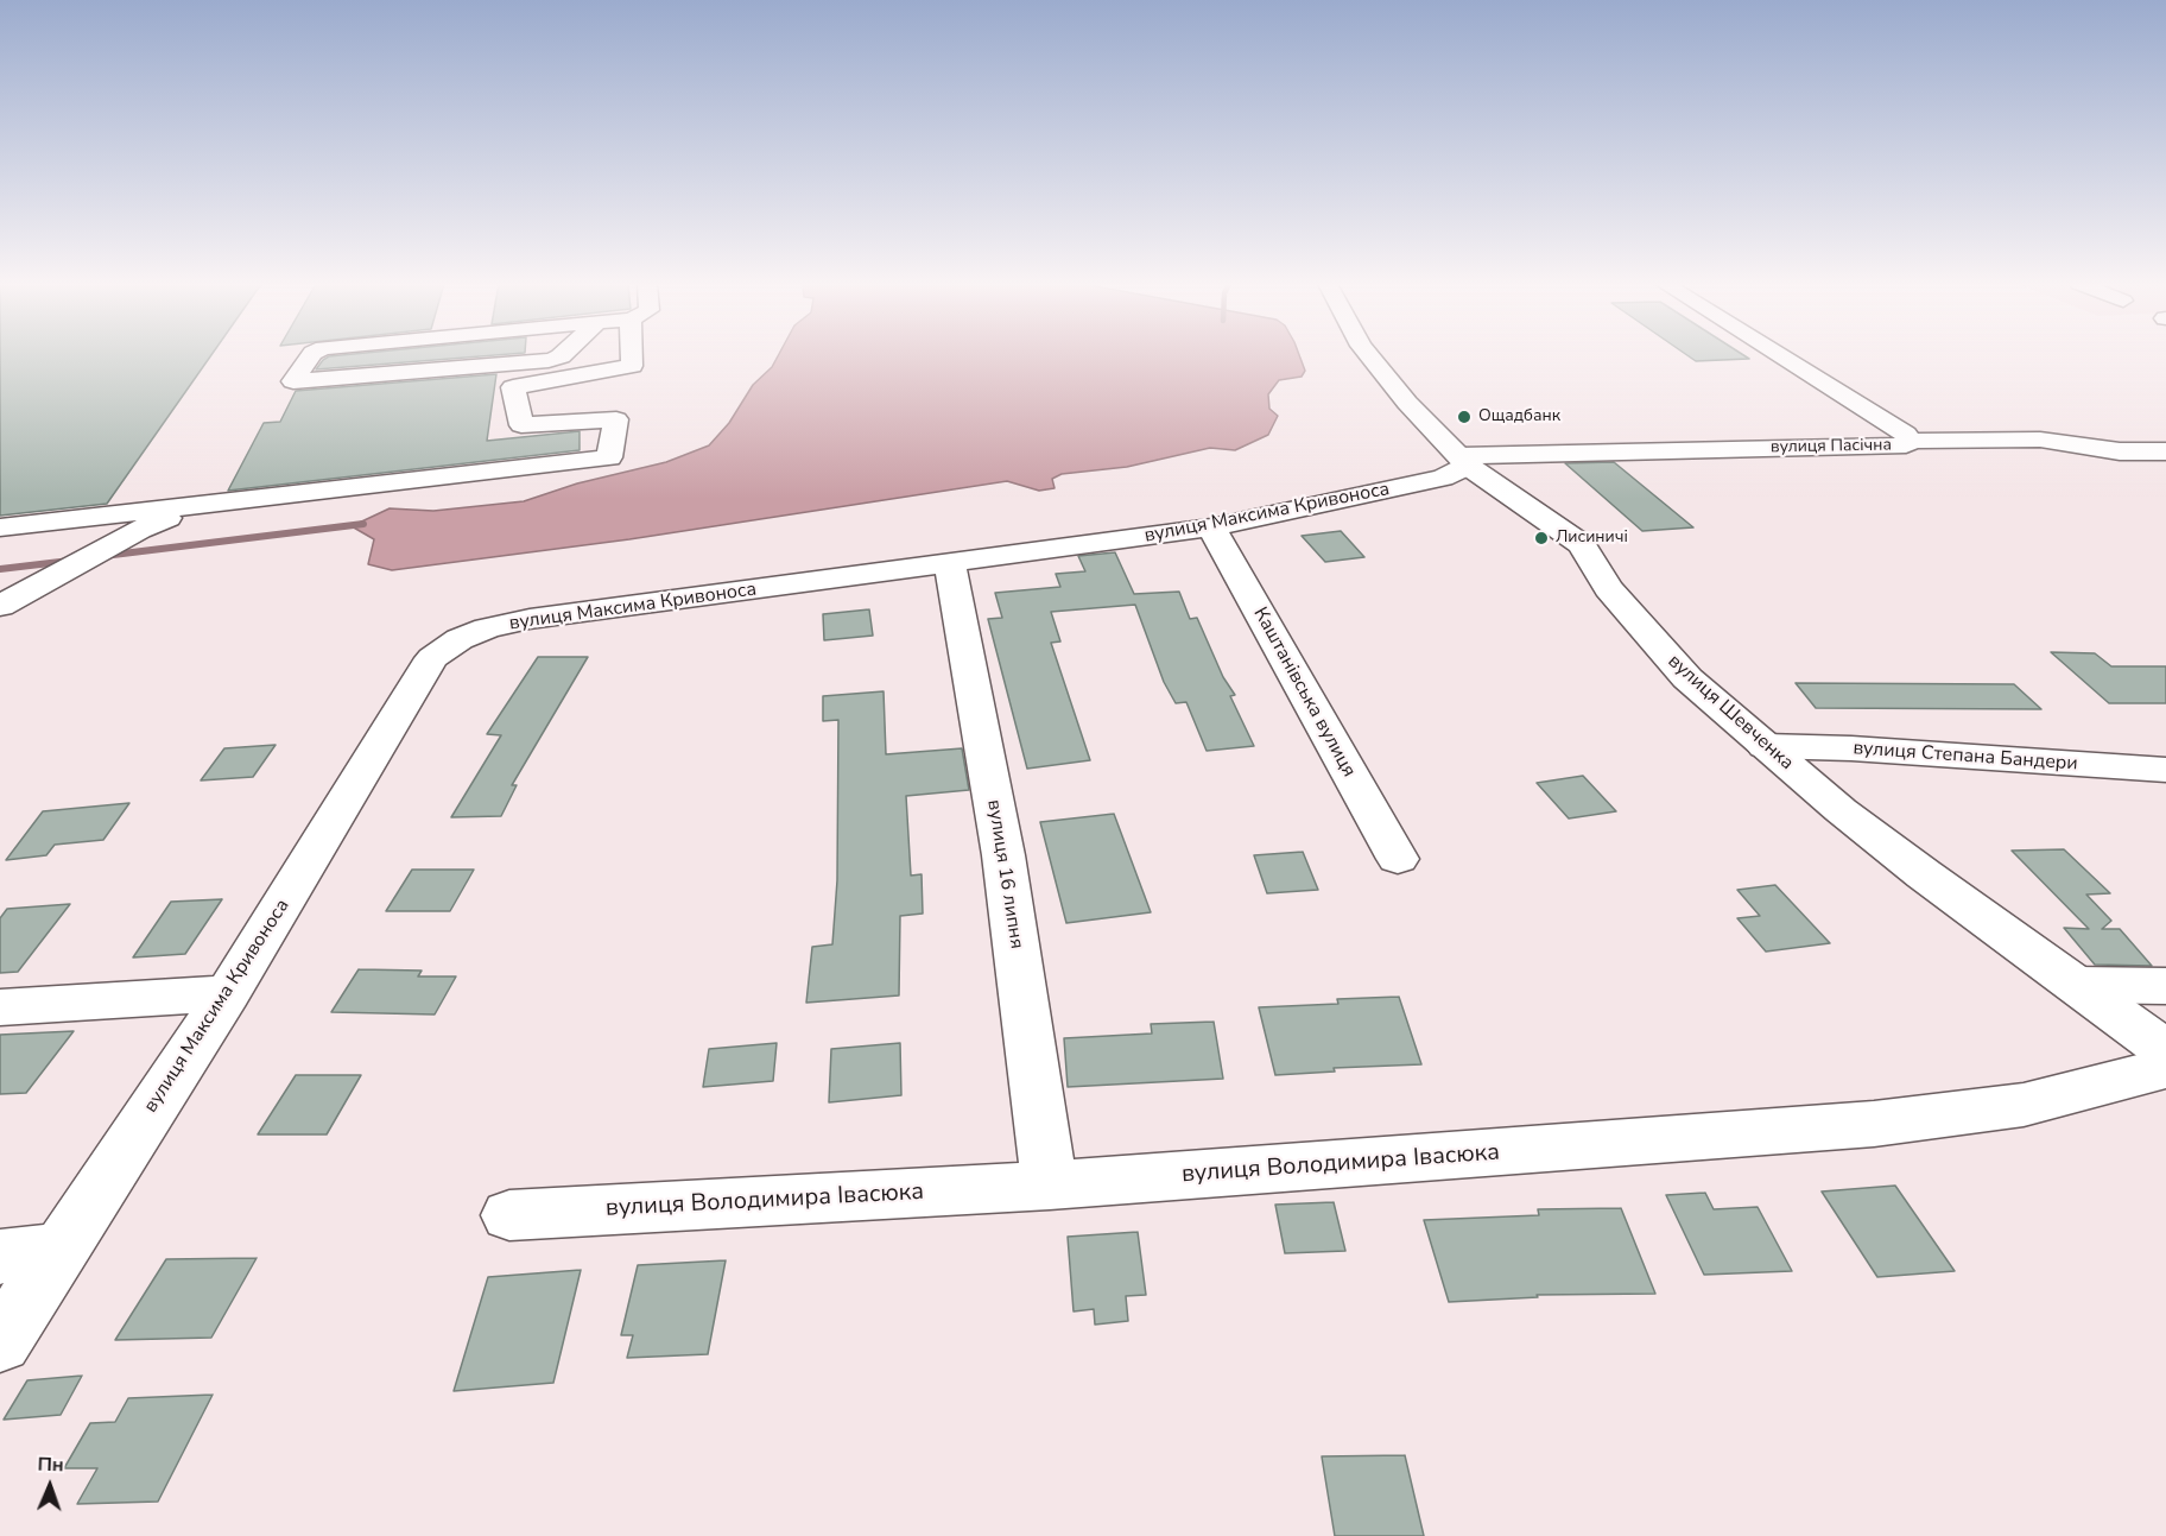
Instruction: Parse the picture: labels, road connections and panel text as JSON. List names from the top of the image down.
{
  "streets": {
    "street": [
      "вулиця Пасічна",
      "вулиця Максима Кривоноса",
      "Каштанівська вулиця",
      "вулиця Шевченка",
      "вулиця Степана Бандери",
      "вулиця 16 липня",
      "вулиця Володимира Івасюка"
    ]
  },
  "crossings": [
    ["вулиця Пасічна", "вулиця Максима Кривоноса"],
    ["вулиця Пасічна", "вулиця Шевченка"],
    ["вулиця Максима Кривоноса", "Каштанівська вулиця"],
    ["вулиця Максима Кривоноса", "вулиця Шевченка"],
    ["вулиця Максима Кривоноса", "вулиця 16 липня"],
    ["вулиця Шевченка", "вулиця Степана Бандери"],
    ["вулиця 16 липня", "вулиця Володимира Івасюка"]
  ],
  "places": ["Ощадбанк", "Лисиничі"],
  "north": "top"
}
